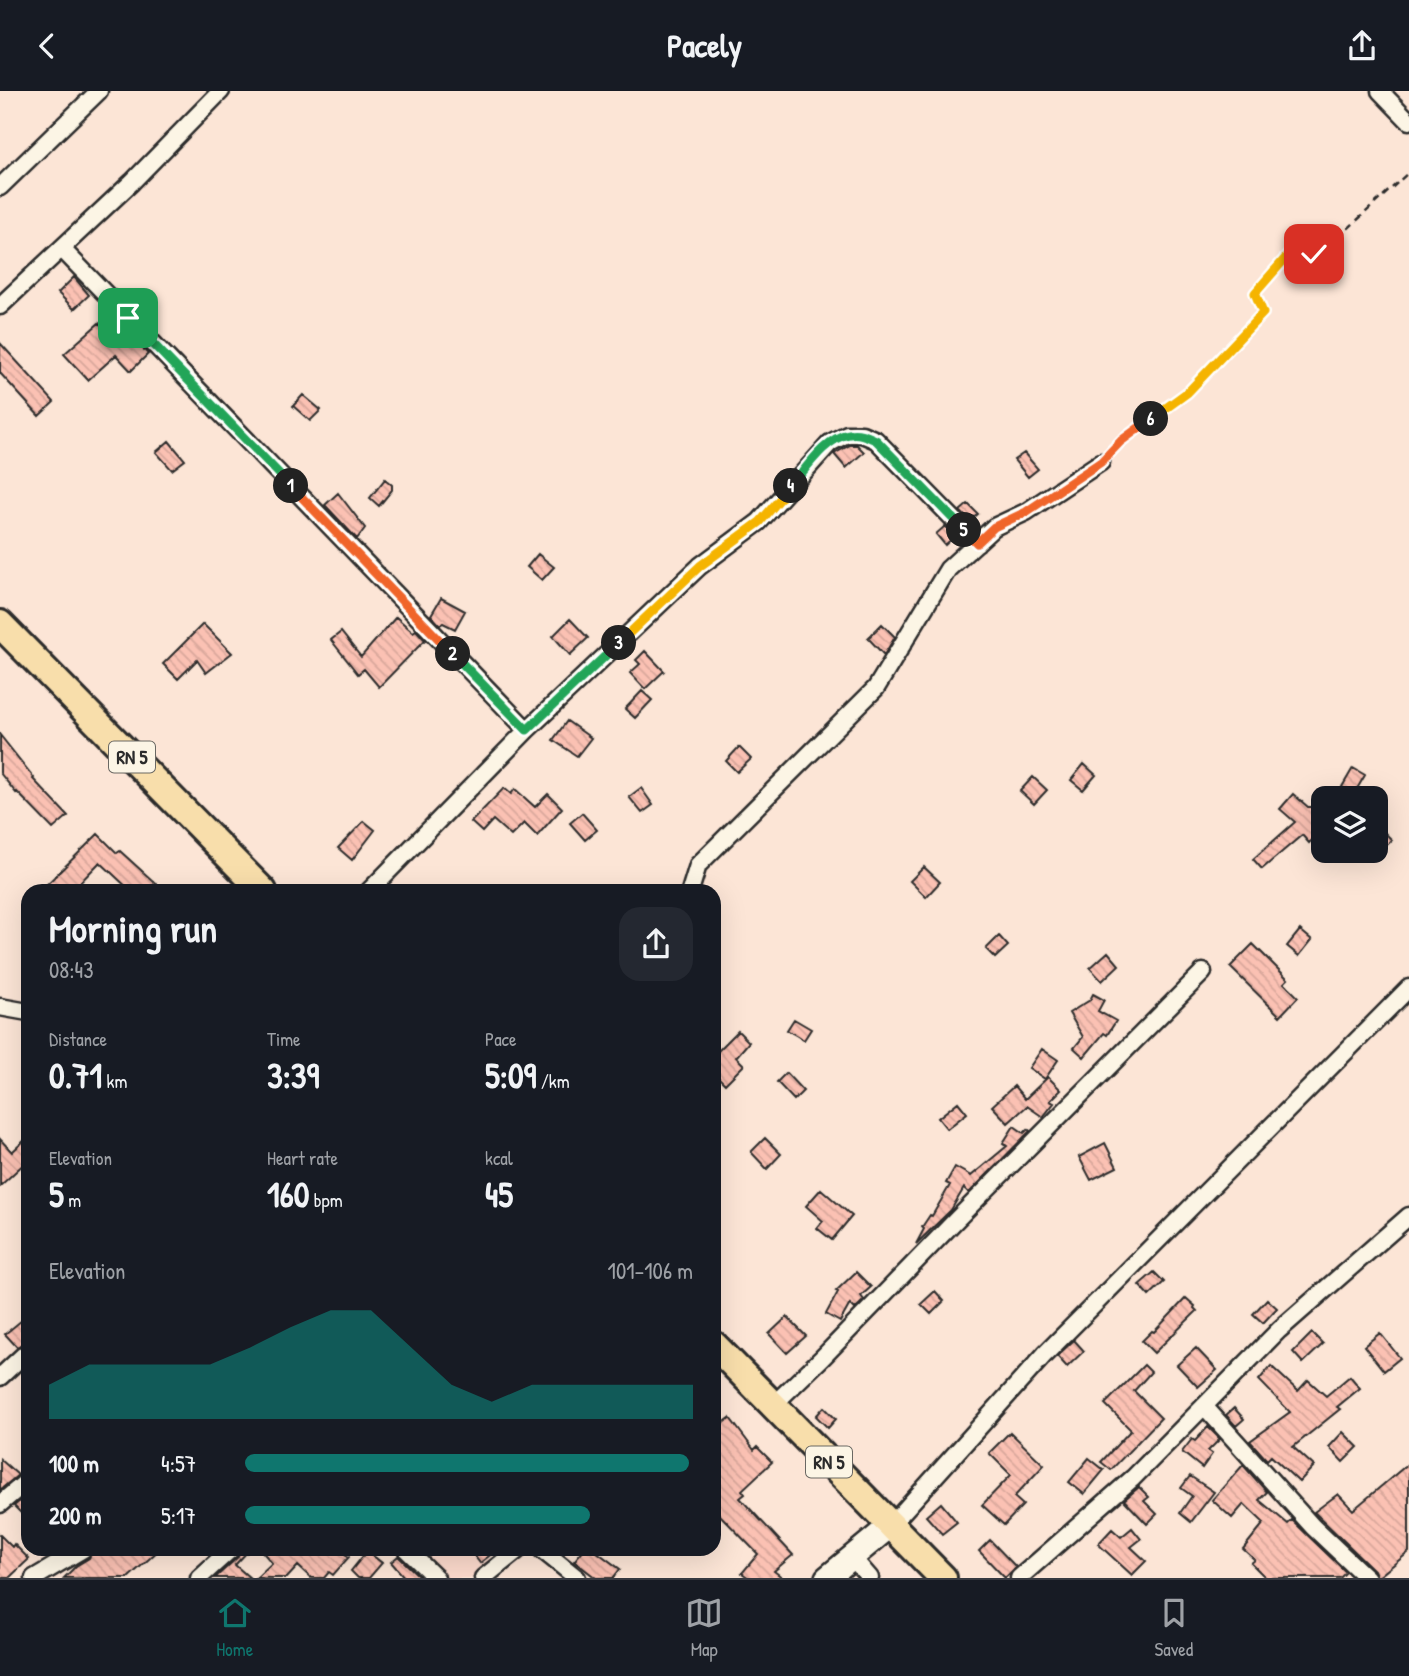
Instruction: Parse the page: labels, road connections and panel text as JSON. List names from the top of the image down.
{
  "streets": {
    "main road": ["RN 5"]
  },
  "page": {
    "header": "Pacely",
    "pins": [
      "6",
      "1",
      "4",
      "5",
      "3",
      "2"
    ],
    "heading": ["Morning run", "08:43"],
    "stats": [
      ["Distance", "0.71 km"],
      ["Time", "3:39"],
      ["Pace", "5:09 /km"],
      ["Elevation", "5 m"],
      ["Heart rate", "160 bpm"],
      ["kcal", "45"]
    ],
    "chart": ["Elevation", "101–106 m"],
    "list": [
      {
        "name": "100 m",
        "note": "4:57"
      },
      {
        "name": "200 m",
        "note": "5:17"
      }
    ],
    "tabs": ["Home", "Map", "Saved"]
  }
}
